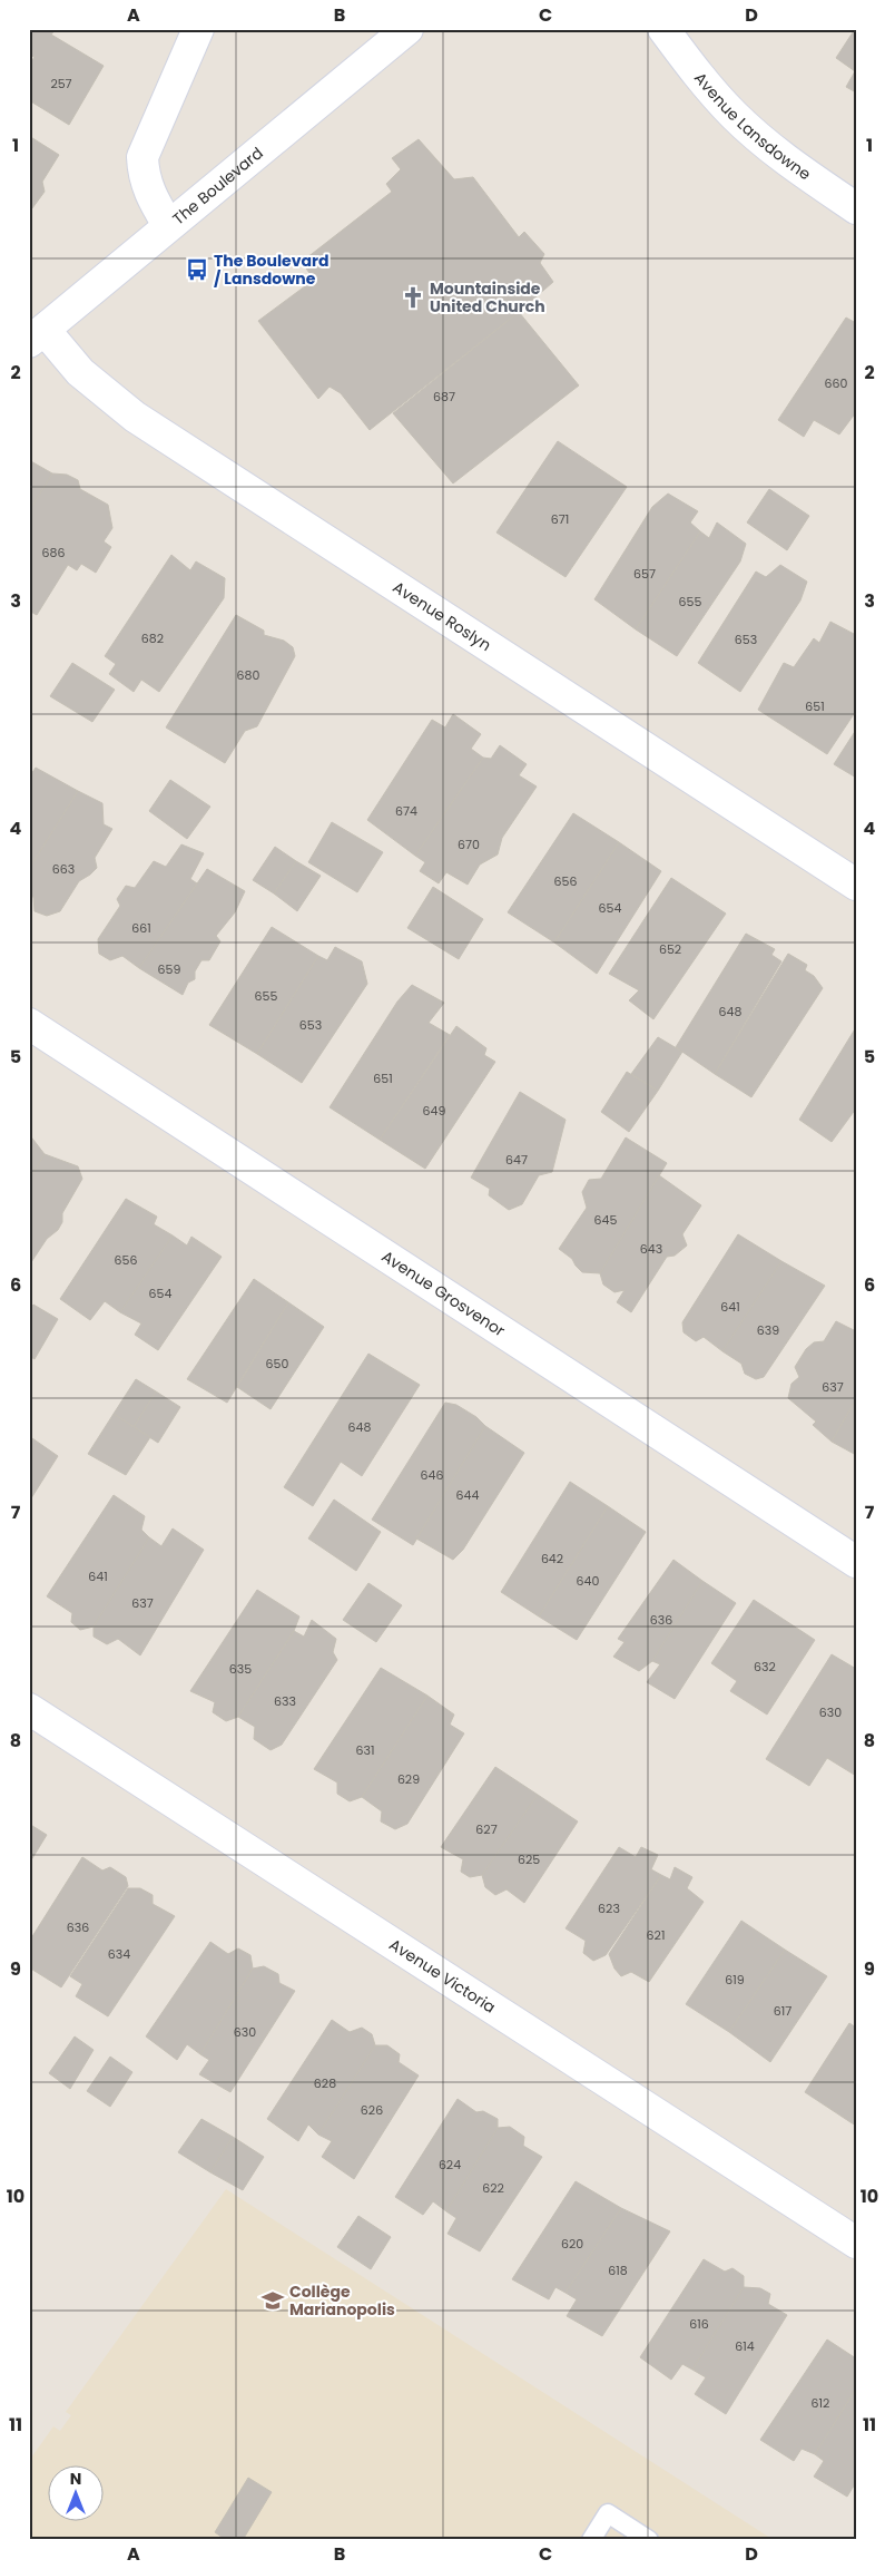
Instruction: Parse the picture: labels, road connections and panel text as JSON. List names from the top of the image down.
{
  "streets": {
    "street": [
      "Avenue Lansdowne",
      "The Boulevard",
      "Avenue Roslyn",
      "Avenue Grosvenor",
      "Avenue Victoria"
    ]
  },
  "crossings": [
    ["The Boulevard", "Avenue Roslyn"]
  ],
  "places": {
    "bus stop": ["The Boulevard / Lansdowne"],
    "church": ["Mountainside United Church"],
    "school or university": ["Collège Marianopolis"]
  },
  "house_numbers": [
    "257",
    "660",
    "687",
    "671",
    "686",
    "657",
    "655",
    "682",
    "653",
    "680",
    "651",
    "674",
    "670",
    "663",
    "656",
    "654",
    "661",
    "652",
    "659",
    "655",
    "648",
    "653",
    "651",
    "649",
    "647",
    "645",
    "643",
    "656",
    "654",
    "641",
    "639",
    "650",
    "637",
    "648",
    "646",
    "644",
    "642",
    "641",
    "640",
    "637",
    "636",
    "632",
    "635",
    "633",
    "630",
    "631",
    "629",
    "627",
    "625",
    "623",
    "636",
    "621",
    "634",
    "619",
    "617",
    "630",
    "628",
    "626",
    "624",
    "622",
    "620",
    "618",
    "616",
    "614",
    "612"
  ],
  "north": "top",
  "grid": {
    "columns": [
      "A",
      "B",
      "C",
      "D"
    ],
    "rows": [
      "1",
      "2",
      "3",
      "4",
      "5",
      "6",
      "7",
      "8",
      "9",
      "10",
      "11"
    ]
  }
}
